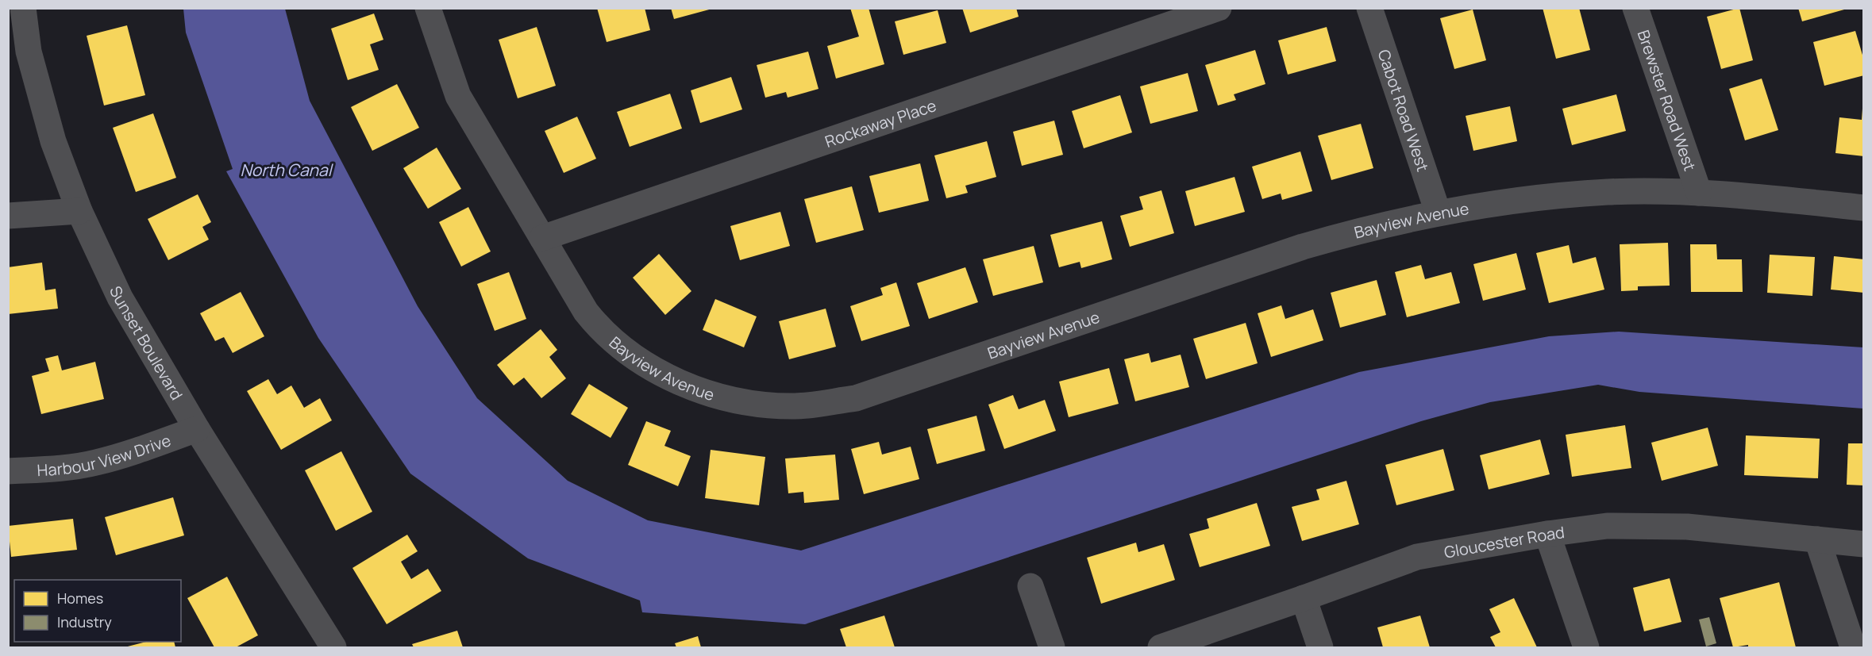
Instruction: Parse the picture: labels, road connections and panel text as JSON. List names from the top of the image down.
{
  "streets": {
    "street": [
      "Brewster Road West",
      "Cabot Road West",
      "Rockaway Place",
      "Bayview Avenue",
      "Sunset Boulevard",
      "Harbour View Drive",
      "Gloucester Road"
    ]
  },
  "crossings": [
    ["Brewster Road West", "Bayview Avenue"],
    ["Cabot Road West", "Bayview Avenue"],
    ["Rockaway Place", "Bayview Avenue"],
    ["Sunset Boulevard", "Harbour View Drive"]
  ],
  "water": ["North Canal"],
  "legend": ["Homes", "Industry"]
}
